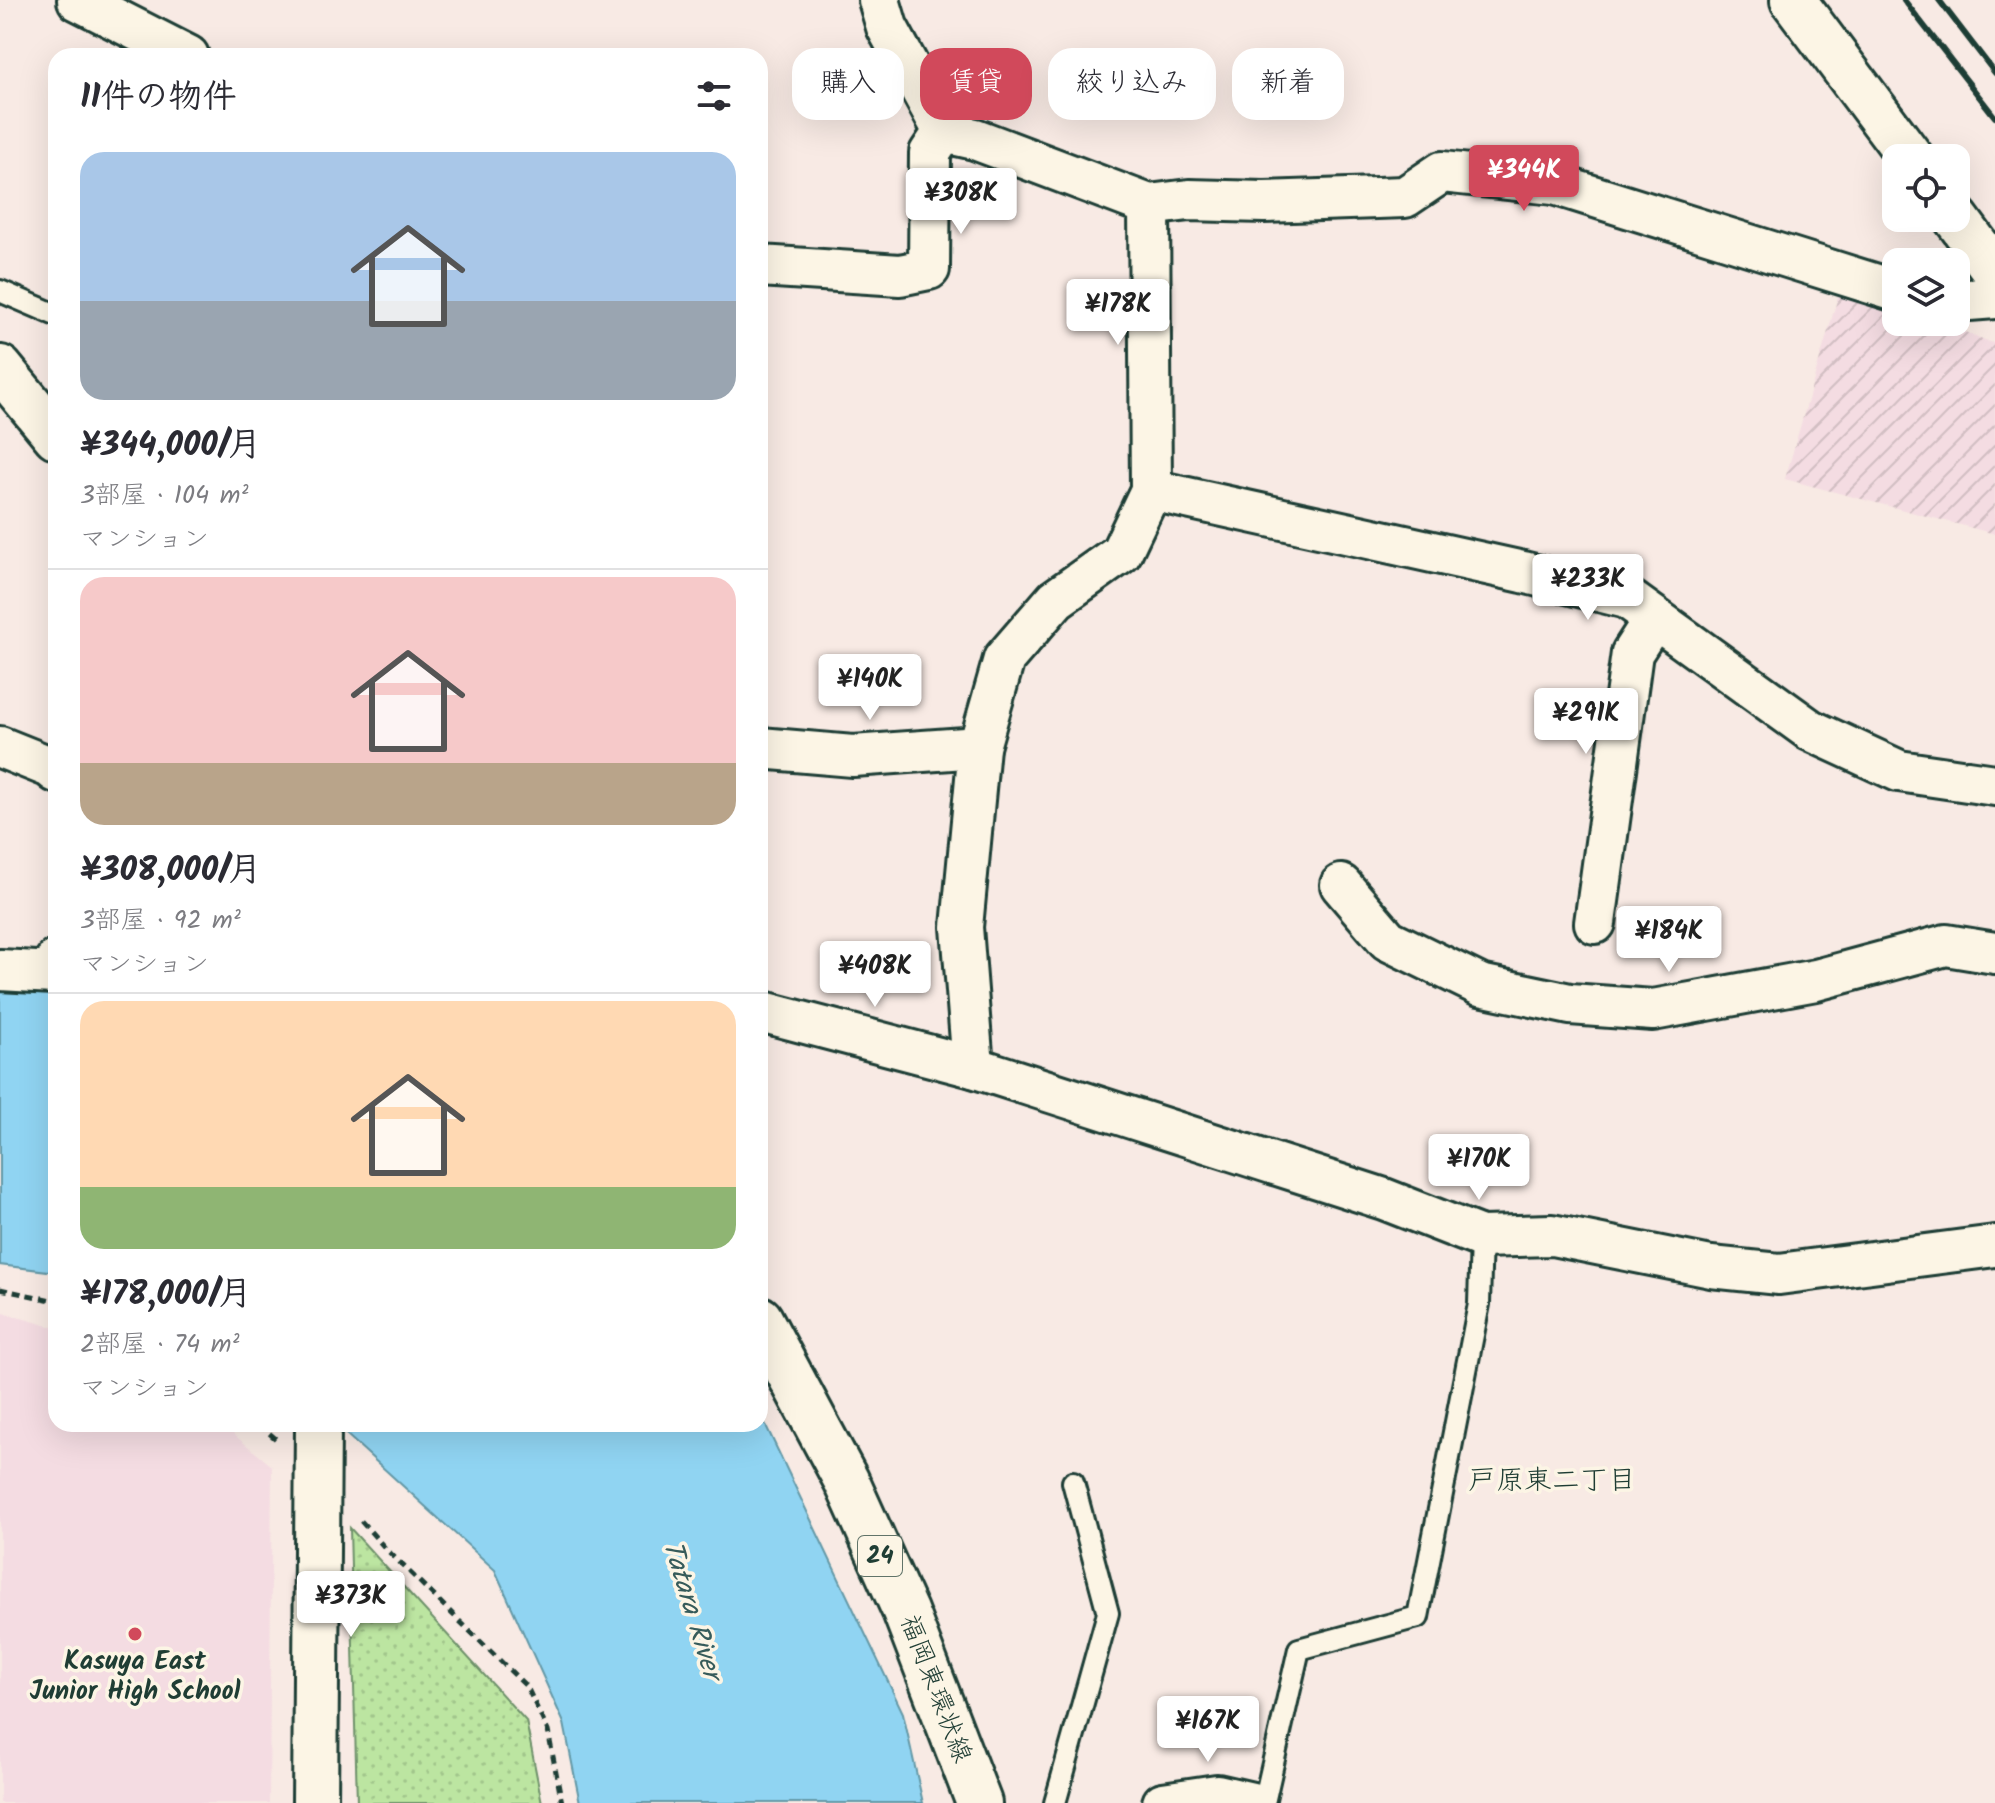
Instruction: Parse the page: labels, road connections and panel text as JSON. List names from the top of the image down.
{
  "streets": {
    "street": ["24", "福岡東環状線"]
  },
  "districts": ["戸原東二丁目"],
  "water": ["Tatara River"],
  "places": ["Kasuya East Junior High School"],
  "page": {
    "chip": [
      "購入",
      "賃貸",
      "絞り込み",
      "新着"
    ],
    "heading": "11件の物件",
    "list": [
      {
        "name": "¥344,000/月",
        "note": "3部屋 · 104 m² · マンション"
      },
      {
        "name": "¥308,000/月",
        "note": "3部屋 · 92 m² · マンション"
      },
      {
        "name": "¥178,000/月",
        "note": "2部屋 · 74 m² · マンション"
      }
    ],
    "price": [
      "¥344K",
      "¥308K",
      "¥178K",
      "¥233K",
      "¥140K",
      "¥291K",
      "¥184K",
      "¥408K",
      "¥170K",
      "¥373K",
      "¥167K"
    ]
  }
}
